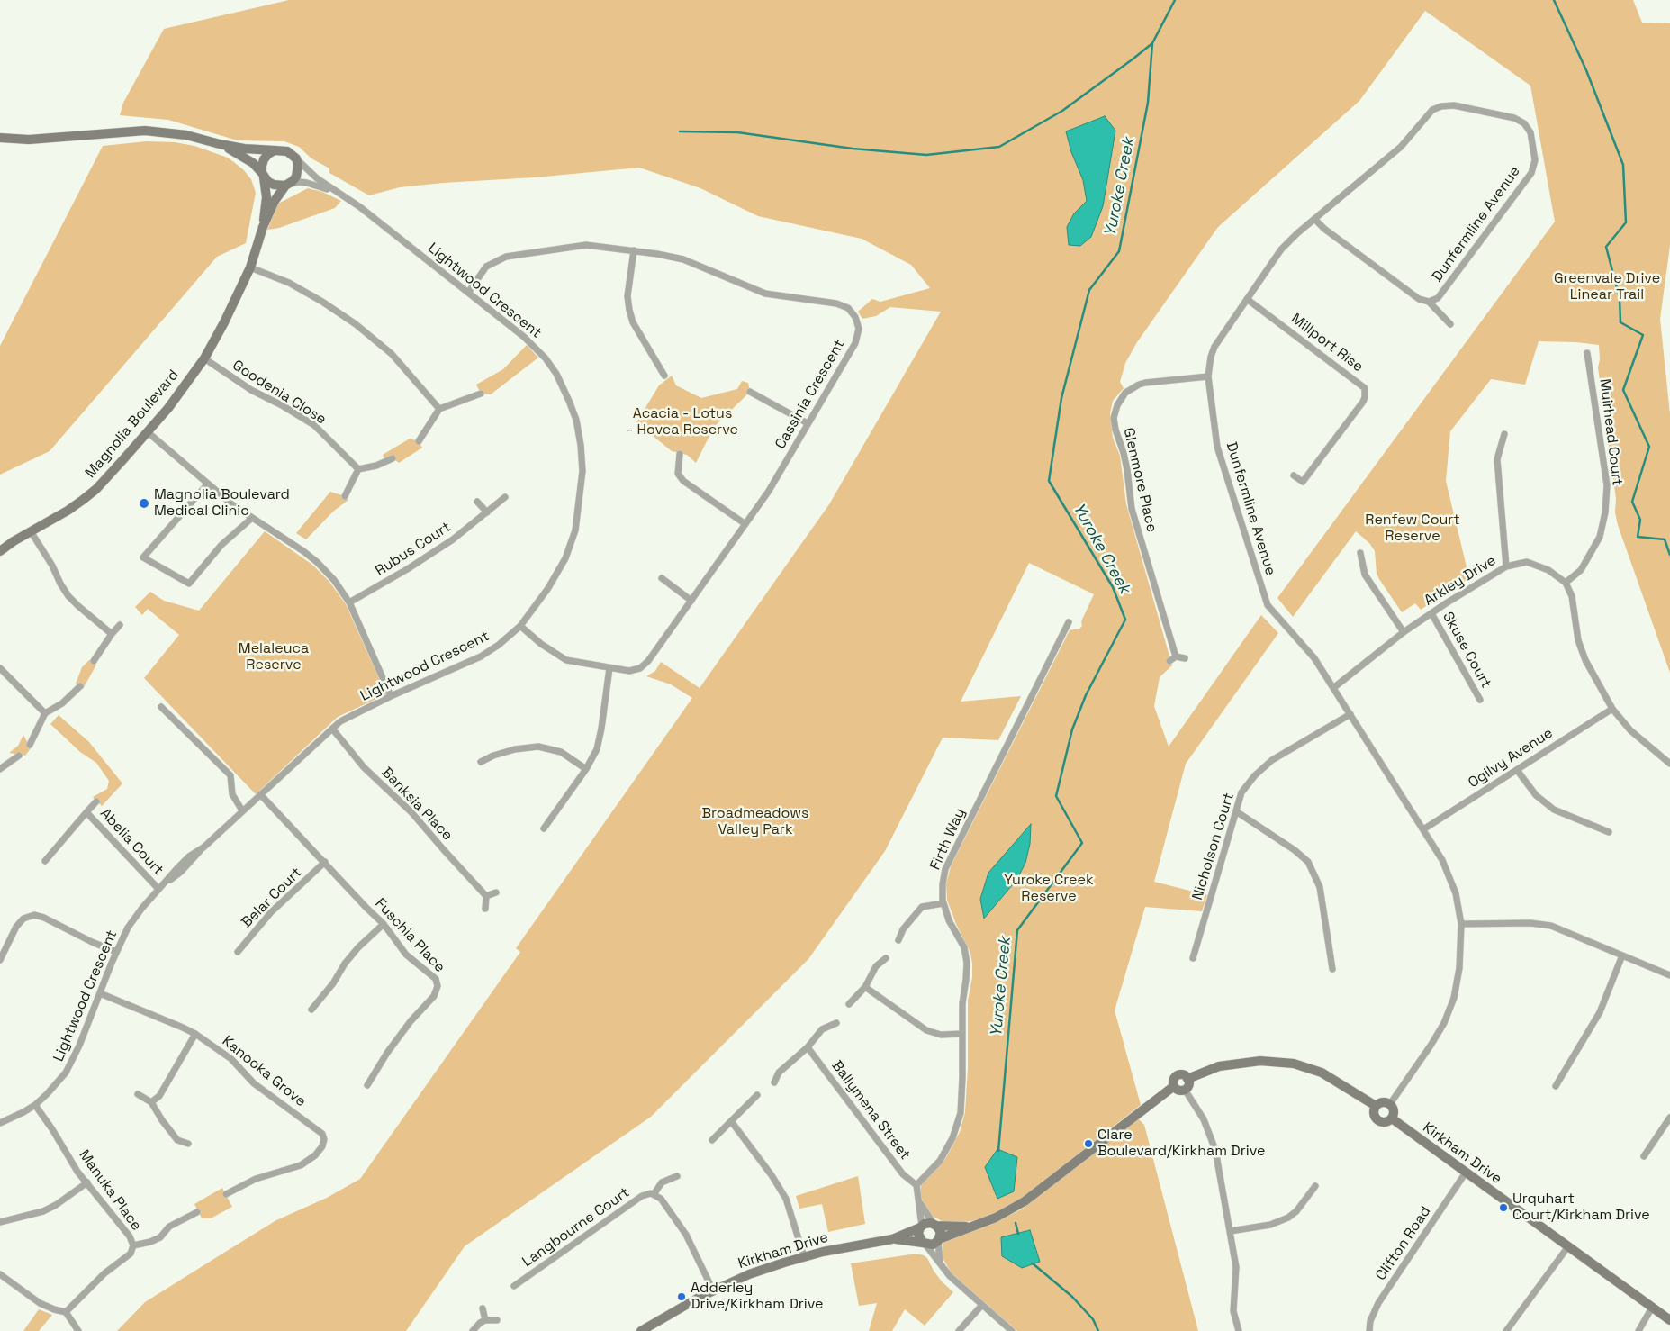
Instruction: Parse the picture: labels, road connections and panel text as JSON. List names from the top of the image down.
{
  "streets": {
    "street": [
      "Dunfermline Avenue",
      "Lightwood Crescent",
      "Millport Rise",
      "Goodenia Close",
      "Cassinia Crescent",
      "Magnolia Boulevard",
      "Muirhead Court",
      "Glenmore Place",
      "Rubus Court",
      "Arkley Drive",
      "Skuse Court",
      "Ogilvy Avenue",
      "Banksia Place",
      "Firth Way",
      "Abelia Court",
      "Nicholson Court",
      "Belar Court",
      "Fuschia Place",
      "Kanooka Grove",
      "Ballymena Street",
      "Kirkham Drive",
      "Manuka Place",
      "Langbourne Court",
      "Clifton Road"
    ]
  },
  "crossings": [
    ["Dunfermline Avenue", "Millport Rise"],
    ["Dunfermline Avenue", "Glenmore Place"],
    ["Dunfermline Avenue", "Arkley Drive"],
    ["Dunfermline Avenue", "Ogilvy Avenue"],
    ["Dunfermline Avenue", "Nicholson Court"],
    ["Dunfermline Avenue", "Kirkham Drive"],
    ["Lightwood Crescent", "Cassinia Crescent"],
    ["Lightwood Crescent", "Magnolia Boulevard"],
    ["Lightwood Crescent", "Banksia Place"],
    ["Lightwood Crescent", "Abelia Court"],
    ["Lightwood Crescent", "Fuschia Place"],
    ["Lightwood Crescent", "Kanooka Grove"],
    ["Lightwood Crescent", "Manuka Place"],
    ["Goodenia Close", "Magnolia Boulevard"],
    ["Muirhead Court", "Arkley Drive"],
    ["Arkley Drive", "Skuse Court"],
    ["Firth Way", "Ballymena Street"],
    ["Belar Court", "Fuschia Place"],
    ["Kirkham Drive", "Langbourne Court"],
    ["Kirkham Drive", "Clifton Road"]
  ],
  "water": ["Yuroke Creek"],
  "parks": [
    "Greenvale Drive Linear Trail",
    "Acacia - Lotus - Hovea Reserve",
    "Renfew Court Reserve",
    "Melaleuca Reserve",
    "Broadmeadows Valley Park",
    "Yuroke Creek Reserve"
  ],
  "places": [
    "Magnolia Boulevard Medical Clinic",
    "Clare Boulevard/Kirkham Drive",
    "Urquhart Court/Kirkham Drive",
    "Adderley Drive/Kirkham Drive"
  ]
}
